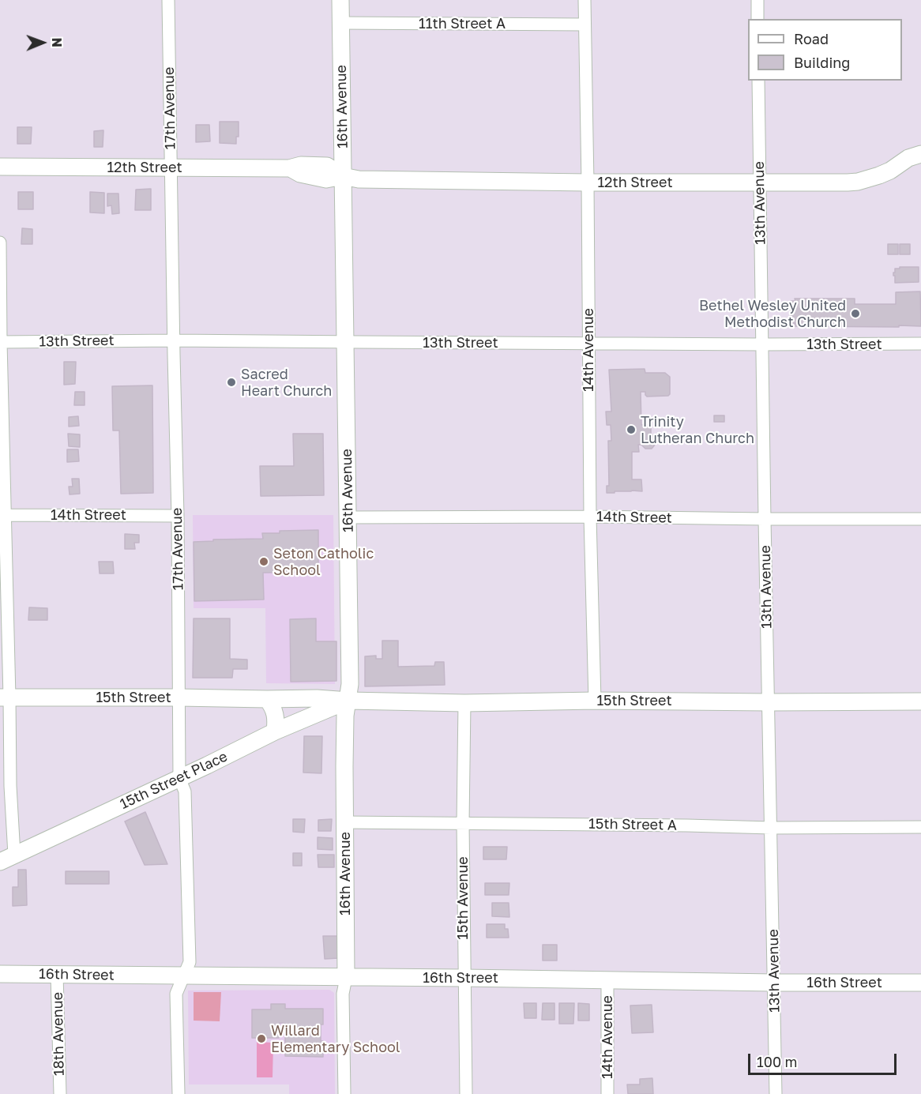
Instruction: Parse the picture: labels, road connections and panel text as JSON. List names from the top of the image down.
{
  "streets": {
    "street": [
      "11th Street A",
      "16th Avenue",
      "17th Avenue",
      "12th Street",
      "13th Avenue",
      "13th Street",
      "14th Avenue",
      "14th Street",
      "15th Street",
      "15th Street Place",
      "15th Street A",
      "15th Avenue",
      "16th Street",
      "18th Avenue"
    ]
  },
  "crossings": [
    ["11th Street A", "16th Avenue"],
    ["11th Street A", "14th Avenue"],
    ["16th Avenue", "12th Street"],
    ["16th Avenue", "13th Street"],
    ["16th Avenue", "14th Street"],
    ["16th Avenue", "15th Street"],
    ["16th Avenue", "15th Street Place"],
    ["16th Avenue", "15th Street A"],
    ["16th Avenue", "16th Street"],
    ["17th Avenue", "12th Street"],
    ["17th Avenue", "13th Street"],
    ["17th Avenue", "14th Street"],
    ["17th Avenue", "15th Street"],
    ["17th Avenue", "15th Street Place"],
    ["17th Avenue", "16th Street"],
    ["12th Street", "13th Avenue"],
    ["12th Street", "14th Avenue"],
    ["13th Avenue", "13th Street"],
    ["13th Avenue", "14th Street"],
    ["13th Avenue", "15th Street"],
    ["13th Avenue", "15th Street A"],
    ["13th Avenue", "16th Street"],
    ["13th Street", "14th Avenue"],
    ["14th Avenue", "14th Street"],
    ["14th Avenue", "15th Street"],
    ["14th Avenue", "16th Street"],
    ["15th Street", "15th Street Place"],
    ["15th Street", "15th Avenue"],
    ["15th Street A", "15th Avenue"],
    ["15th Avenue", "16th Street"],
    ["16th Street", "18th Avenue"]
  ],
  "places": [
    "Bethel Wesley United Methodist Church",
    "Sacred Heart Church",
    "Trinity Lutheran Church",
    "Seton Catholic School",
    "Willard Elementary School"
  ],
  "legend": ["Road", "Building"],
  "scale_bar": "100 m",
  "north": "right"
}
